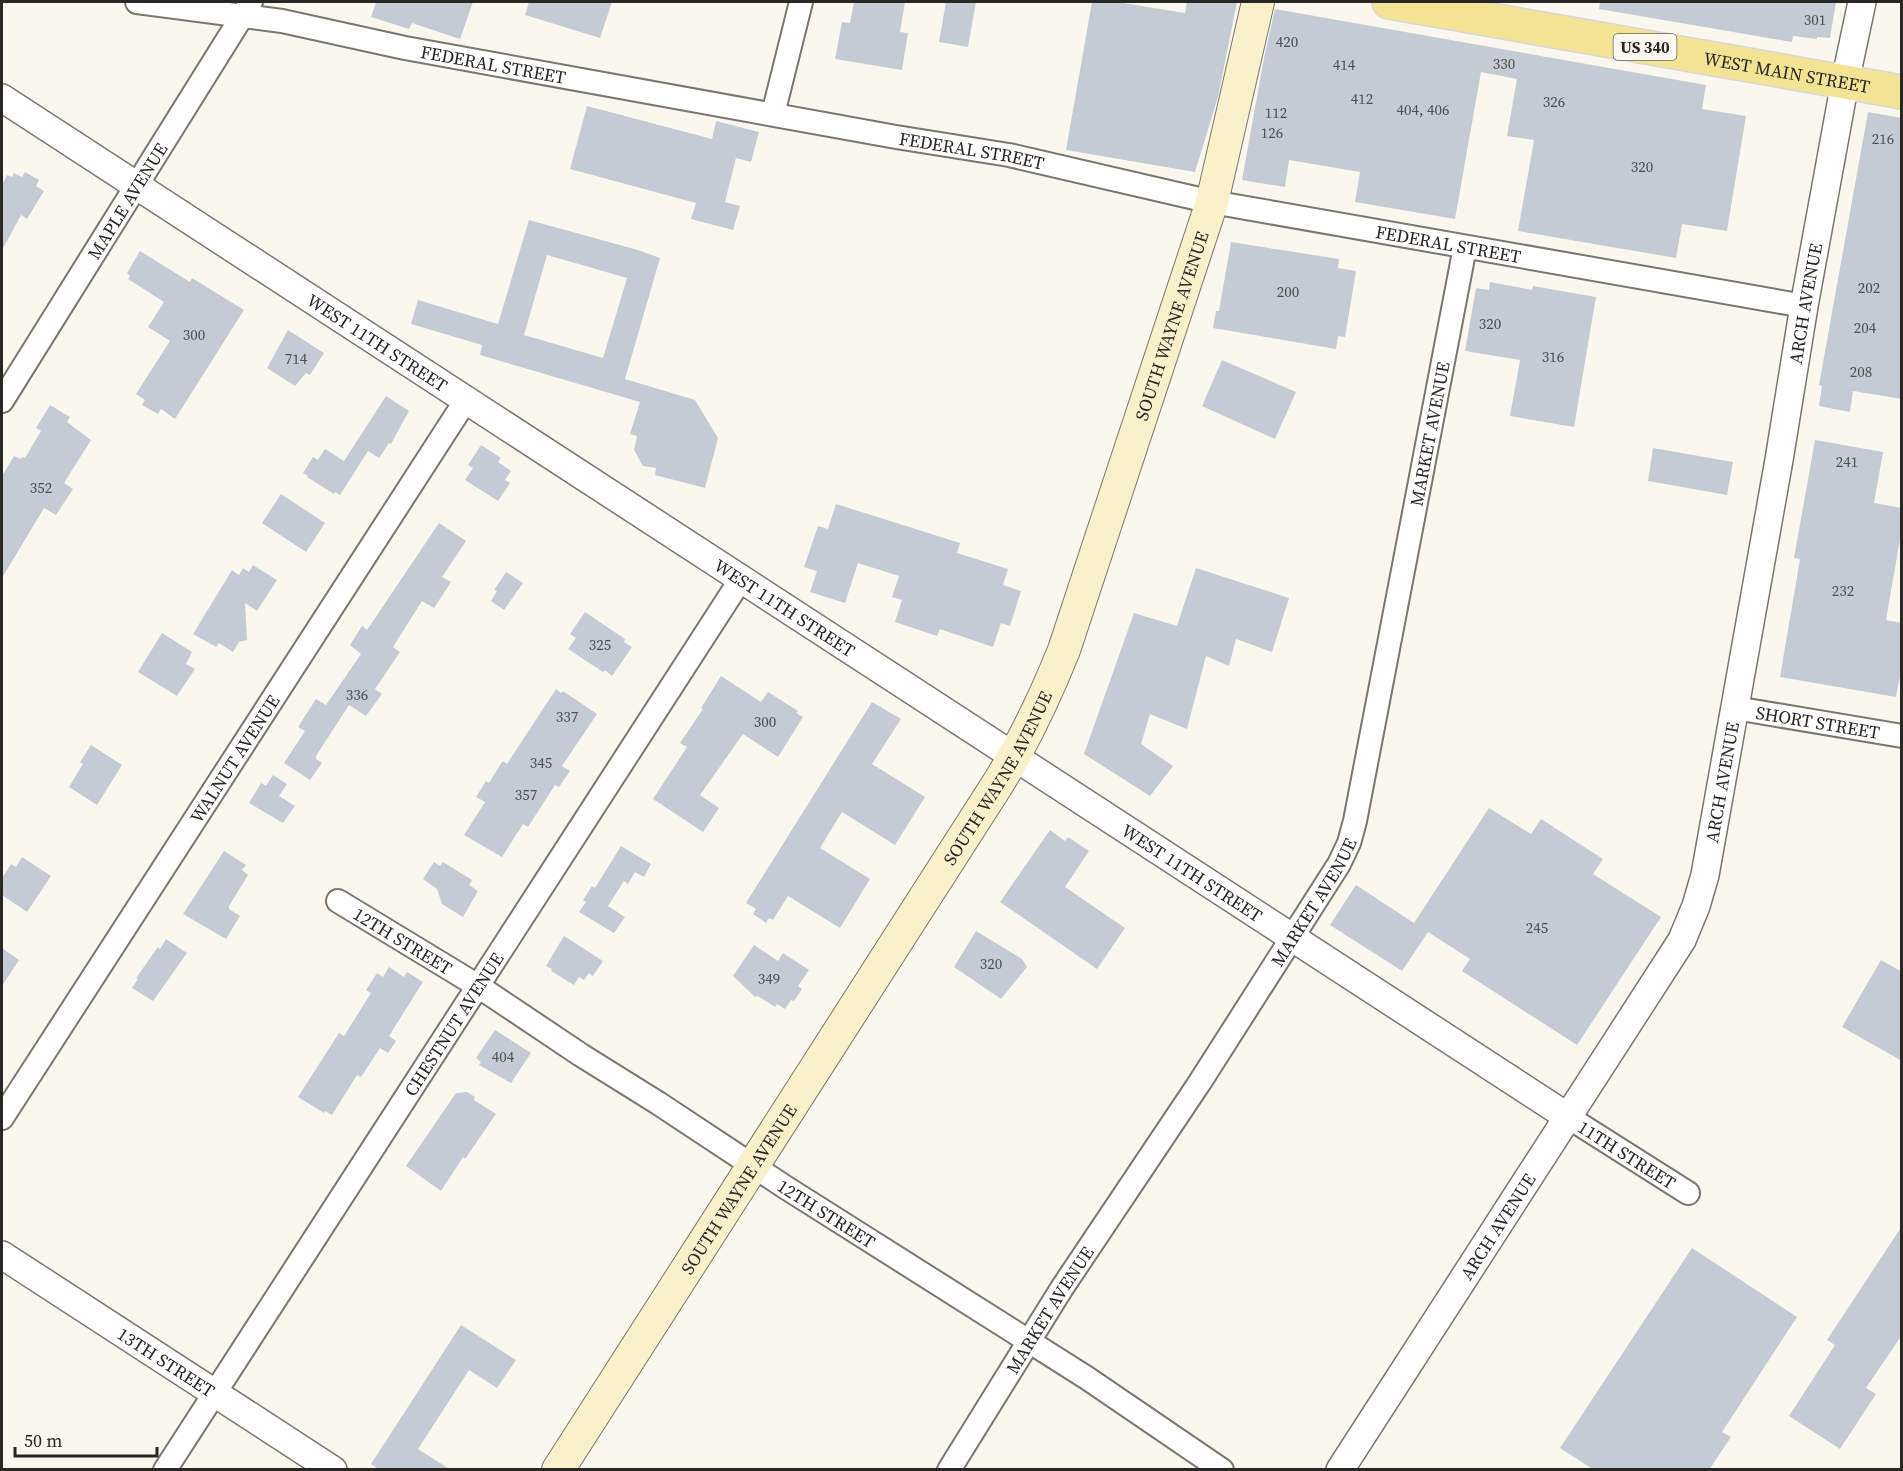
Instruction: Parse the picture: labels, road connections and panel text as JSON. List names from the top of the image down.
{
  "streets": {
    "main road": ["US 340", "WEST MAIN STREET", "SOUTH WAYNE AVENUE"],
    "street": [
      "FEDERAL STREET",
      "MAPLE AVENUE",
      "ARCH AVENUE",
      "WEST 11TH STREET",
      "MARKET AVENUE",
      "SHORT STREET",
      "WALNUT AVENUE",
      "12TH STREET",
      "CHESTNUT AVENUE",
      "11TH STREET",
      "13TH STREET"
    ]
  },
  "crossings": [
    ["FEDERAL STREET", "MAPLE AVENUE"],
    ["FEDERAL STREET", "ARCH AVENUE"],
    ["FEDERAL STREET", "SOUTH WAYNE AVENUE"],
    ["FEDERAL STREET", "MARKET AVENUE"],
    ["WEST MAIN STREET", "ARCH AVENUE"],
    ["MAPLE AVENUE", "WEST 11TH STREET"],
    ["ARCH AVENUE", "WEST 11TH STREET"],
    ["ARCH AVENUE", "SHORT STREET"],
    ["ARCH AVENUE", "11TH STREET"],
    ["SOUTH WAYNE AVENUE", "WEST 11TH STREET"],
    ["SOUTH WAYNE AVENUE", "12TH STREET"],
    ["WEST 11TH STREET", "MARKET AVENUE"],
    ["WEST 11TH STREET", "WALNUT AVENUE"],
    ["WEST 11TH STREET", "CHESTNUT AVENUE"],
    ["WEST 11TH STREET", "11TH STREET"],
    ["MARKET AVENUE", "12TH STREET"],
    ["12TH STREET", "CHESTNUT AVENUE"],
    ["CHESTNUT AVENUE", "13TH STREET"]
  ],
  "house_numbers": [
    "301",
    "420",
    "330",
    "414",
    "412",
    "326",
    "404, 406",
    "112",
    "126",
    "216",
    "320",
    "202",
    "200",
    "320",
    "204",
    "300",
    "316",
    "714",
    "208",
    "241",
    "352",
    "232",
    "325",
    "336",
    "337",
    "300",
    "345",
    "357",
    "245",
    "320",
    "349",
    "404"
  ],
  "scale_bar": "50 m"
}
